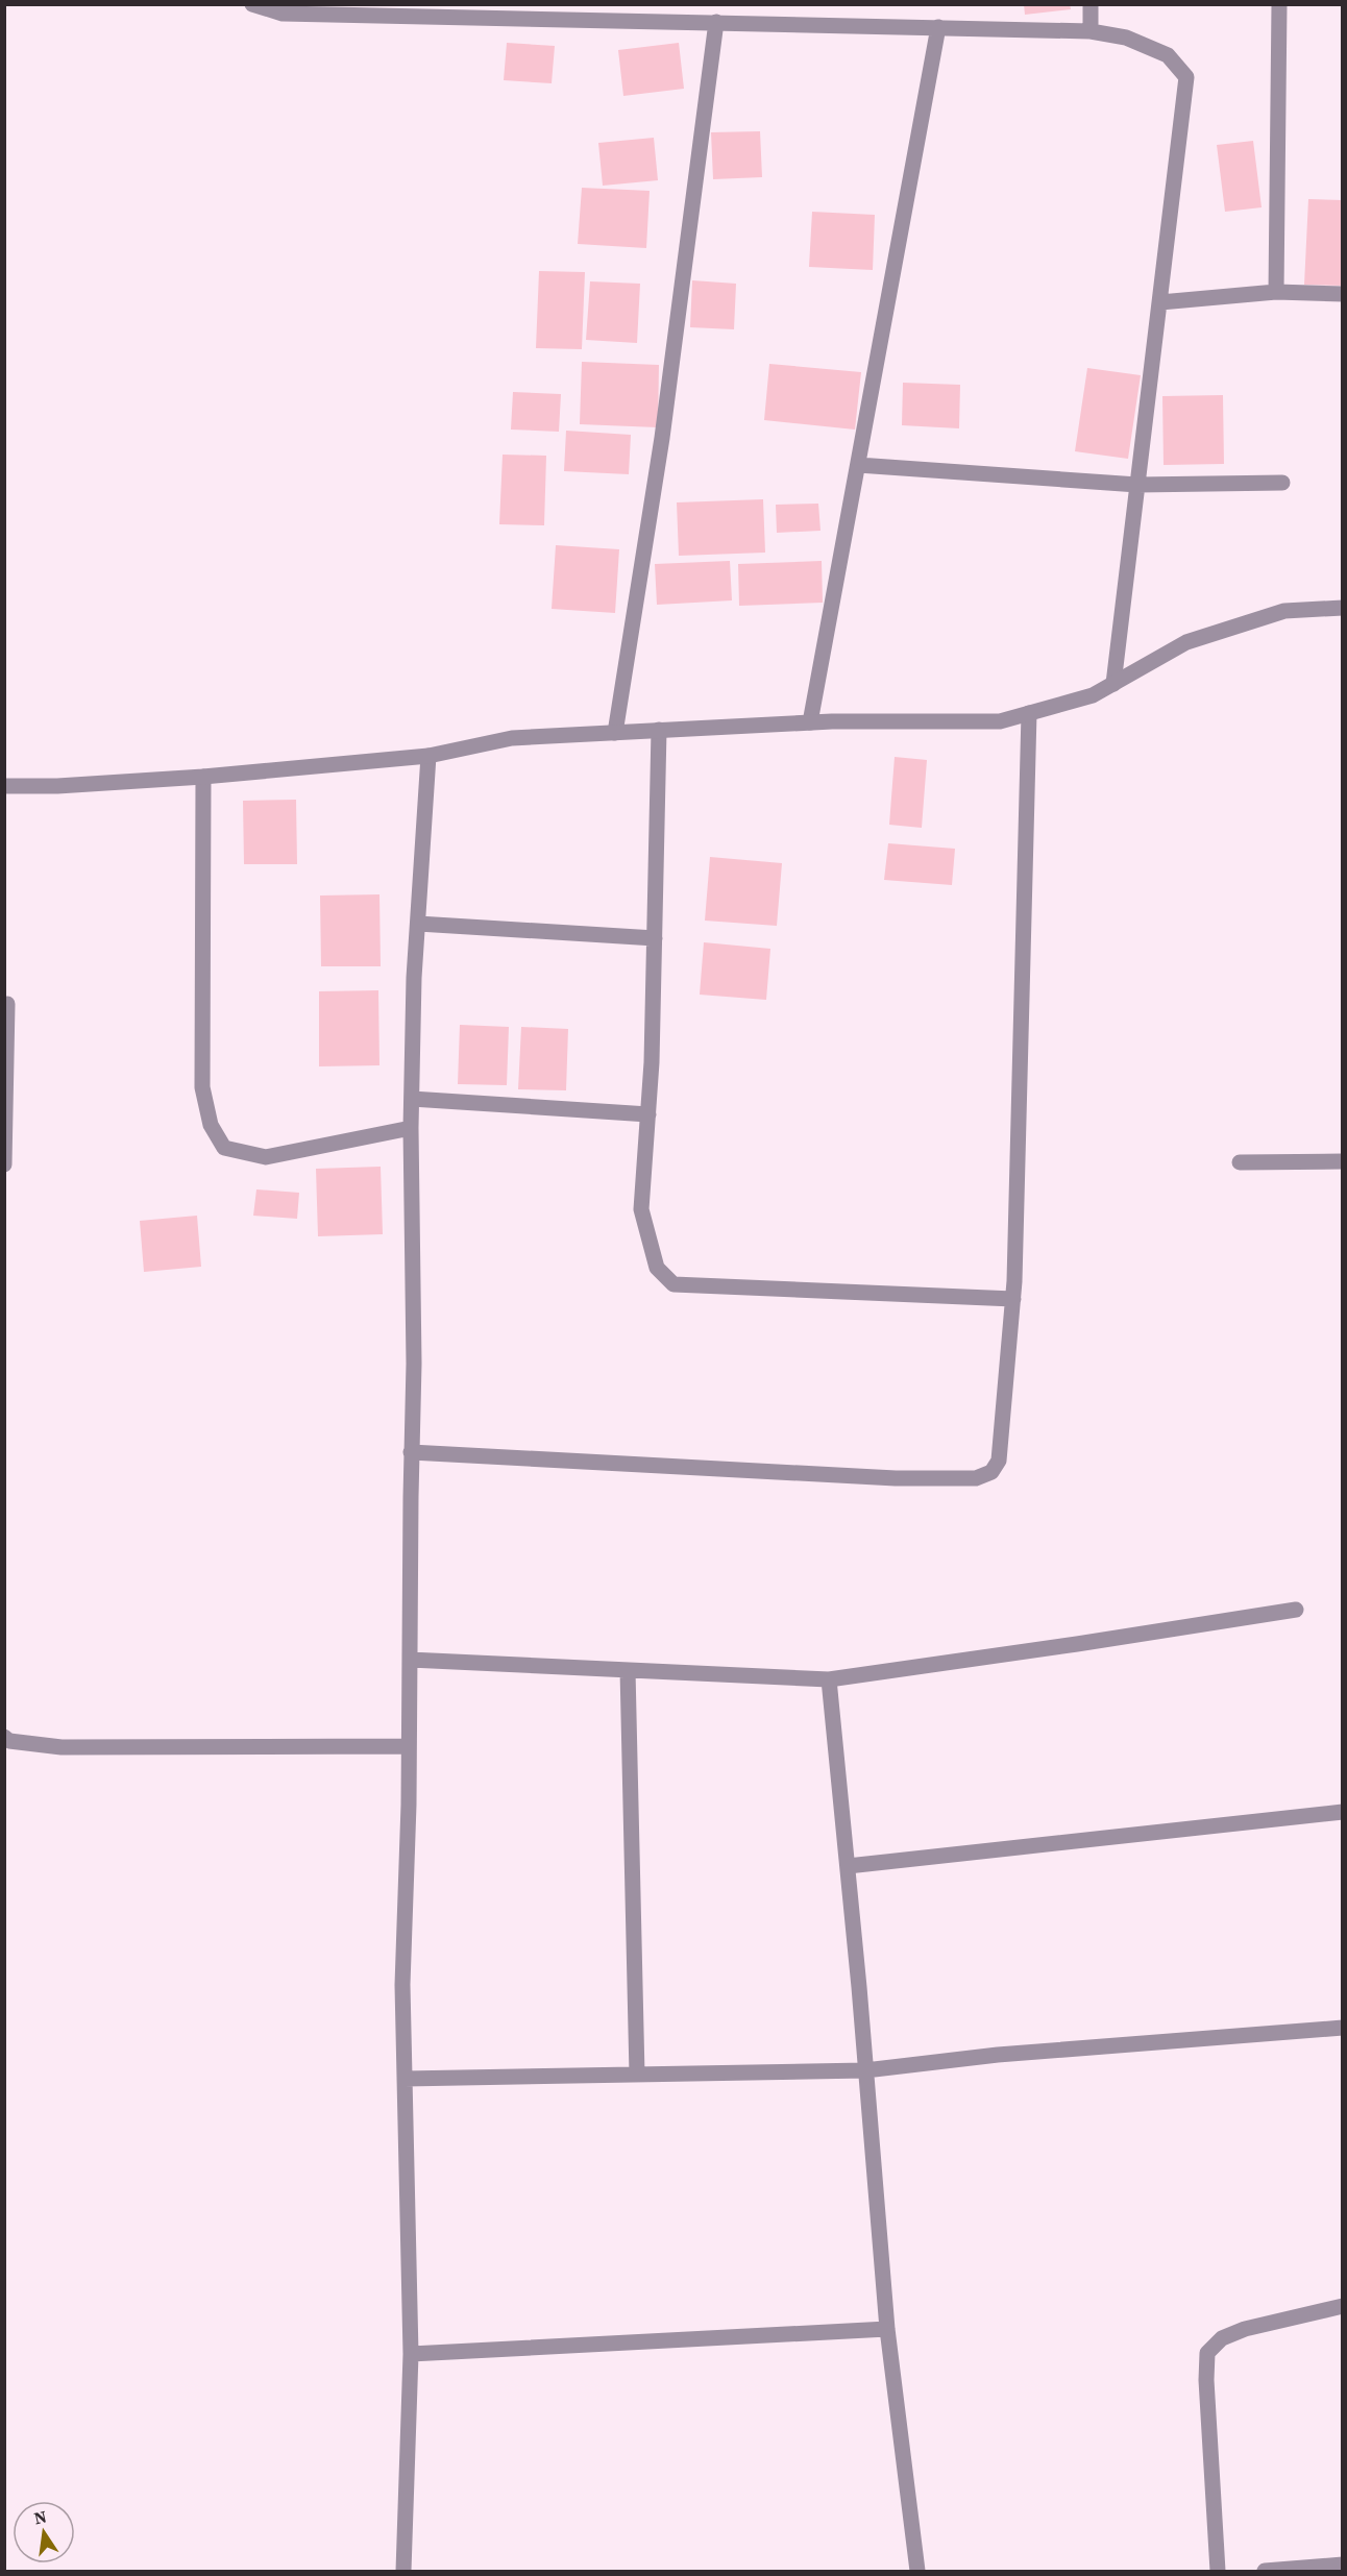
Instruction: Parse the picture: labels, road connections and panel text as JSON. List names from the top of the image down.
{
  "north": "top"
}
